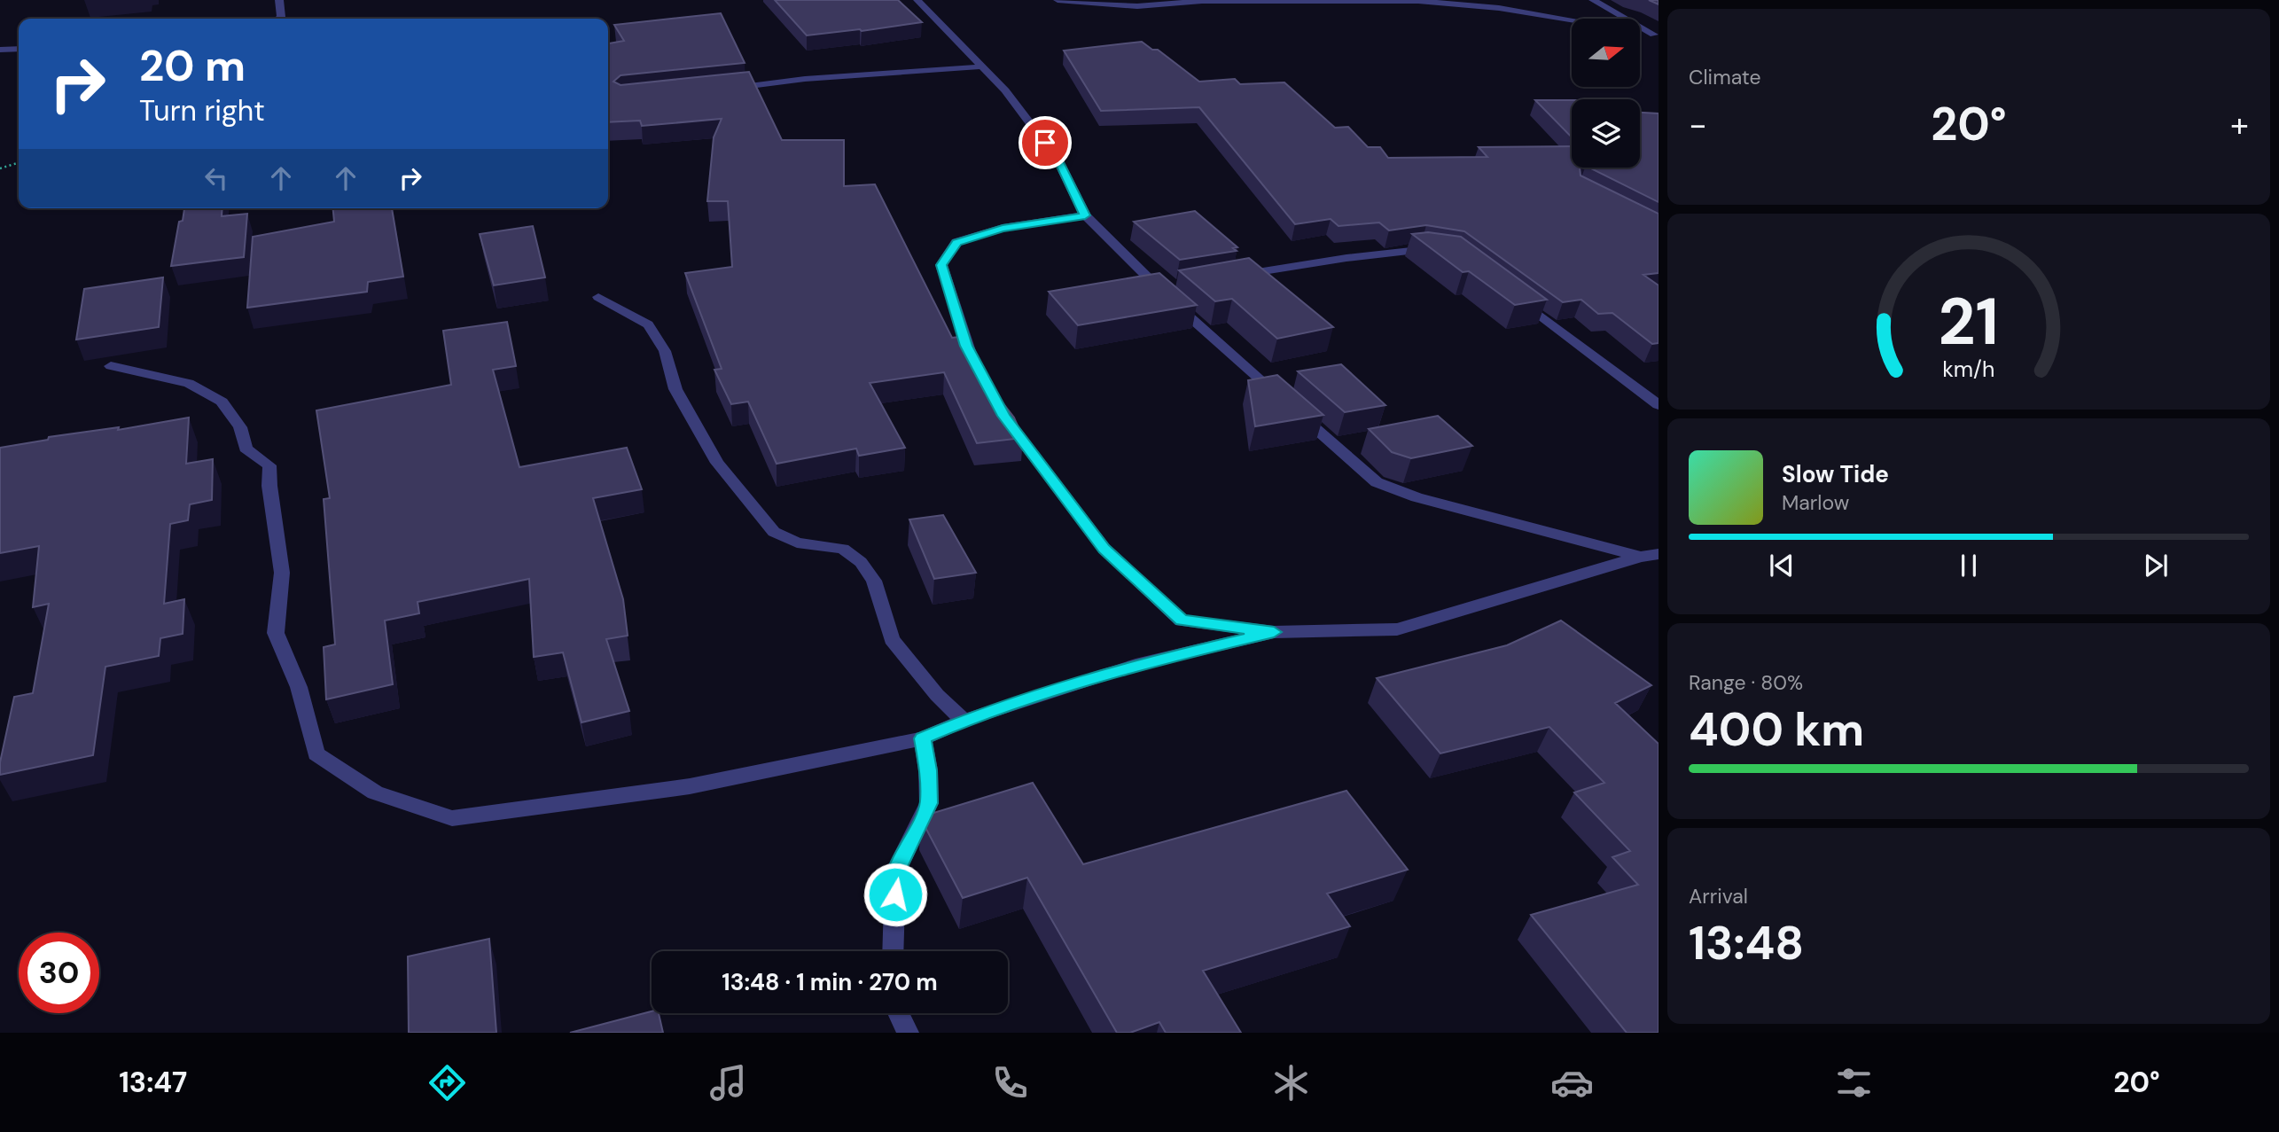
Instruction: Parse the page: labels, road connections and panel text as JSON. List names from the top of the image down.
{
  "north": "right",
  "page": {
    "tile": [
      "Climate",
      ["Range · 80%", "400 km"],
      ["Arrival", "13:48"]
    ],
    "turn": ["20 m", "Turn right"],
    "heat": ["−", "20°", "+"],
    "song": ["Slow Tide", "Marlow"],
    "limit": "30",
    "trip": "13:48 · 1 min · 270 m",
    "tabs": ["13:47", "20°"],
    "gauge": ["21", "km/h"]
  }
}
